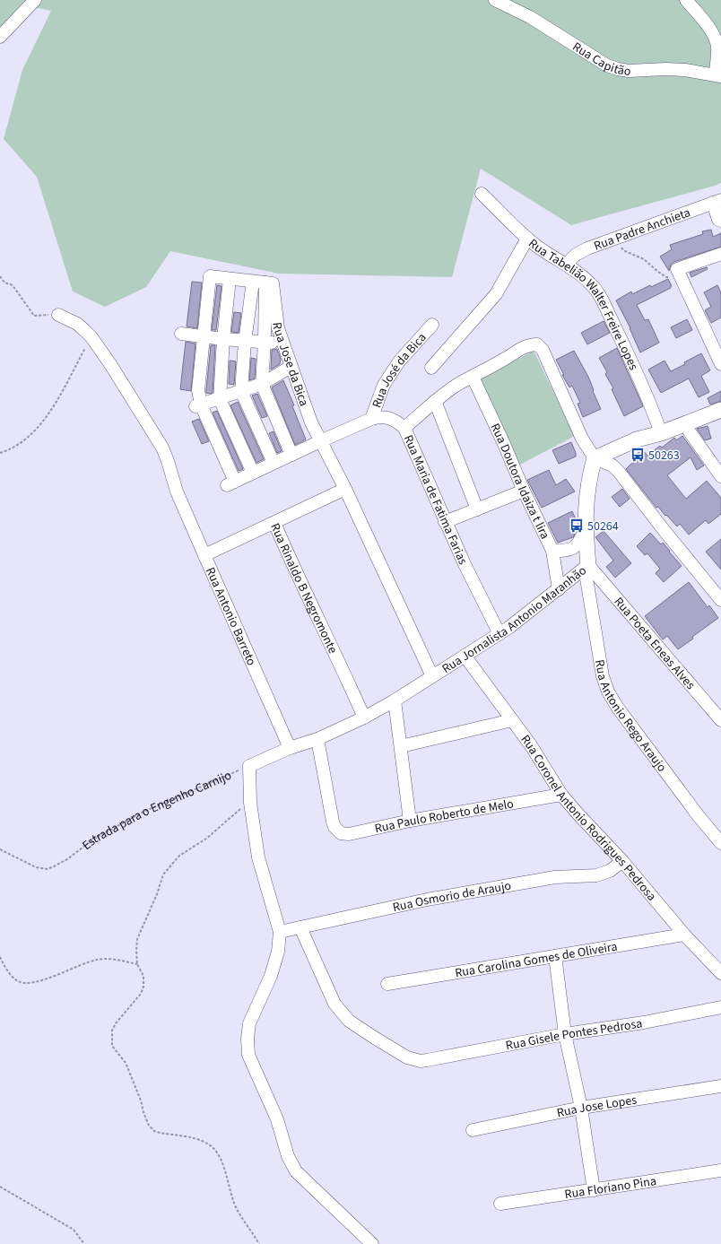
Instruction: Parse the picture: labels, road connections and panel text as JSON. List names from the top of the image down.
{
  "streets": {
    "street": [
      "Rua Capitão",
      "Rua Padre Anchieta",
      "Rua Tabelião Walter Freire Lopes",
      "Rua Jose da Bica",
      "Rua José da Bica",
      "Rua Doutora Idaiza t lira",
      "Rua Maria de Fatima Farias",
      "Rua Rinaldo B Negromonte",
      "Rua Antonio Barreto",
      "Rua Jornalista Antonio Maranhão",
      "Rua Poeta Eneas Alves",
      "Rua Antonio Rego Araujo",
      "Rua Paulo Roberto de Melo",
      "Rua Coronel Antonio Rodrigues Pedrosa",
      "Rua Osmorio de Araujo",
      "Rua Carolina Gomes de Oliveira",
      "Rua Gisele Pontes Pedrosa",
      "Rua Jose Lopes",
      "Rua Floriano Pina"
    ],
    "path": ["Estrada para o Engenho Carnijo"]
  },
  "crossings": [
    ["Rua Padre Anchieta", "Rua Tabelião Walter Freire Lopes"],
    ["Rua Jose da Bica", "Rua Maria de Fatima Farias"],
    ["Rua Jose da Bica", "Rua Rinaldo B Negromonte"],
    ["Rua José da Bica", "Rua Maria de Fatima Farias"],
    ["Rua Doutora Idaiza t lira", "Rua Jornalista Antonio Maranhão"],
    ["Rua Maria de Fatima Farias", "Rua Jornalista Antonio Maranhão"],
    ["Rua Rinaldo B Negromonte", "Rua Antonio Barreto"],
    ["Rua Rinaldo B Negromonte", "Rua Jornalista Antonio Maranhão"],
    ["Rua Jornalista Antonio Maranhão", "Rua Poeta Eneas Alves"],
    ["Rua Jornalista Antonio Maranhão", "Rua Antonio Rego Araujo"],
    ["Rua Jornalista Antonio Maranhão", "Rua Paulo Roberto de Melo"],
    ["Rua Jornalista Antonio Maranhão", "Rua Coronel Antonio Rodrigues Pedrosa"],
    ["Rua Poeta Eneas Alves", "Rua Antonio Rego Araujo"],
    ["Rua Paulo Roberto de Melo", "Rua Coronel Antonio Rodrigues Pedrosa"],
    ["Rua Coronel Antonio Rodrigues Pedrosa", "Rua Osmorio de Araujo"],
    ["Rua Coronel Antonio Rodrigues Pedrosa", "Rua Carolina Gomes de Oliveira"],
    ["Rua Osmorio de Araujo", "Rua Gisele Pontes Pedrosa"]
  ],
  "places": {
    "bus stop": ["50263", "50264"]
  }
}
